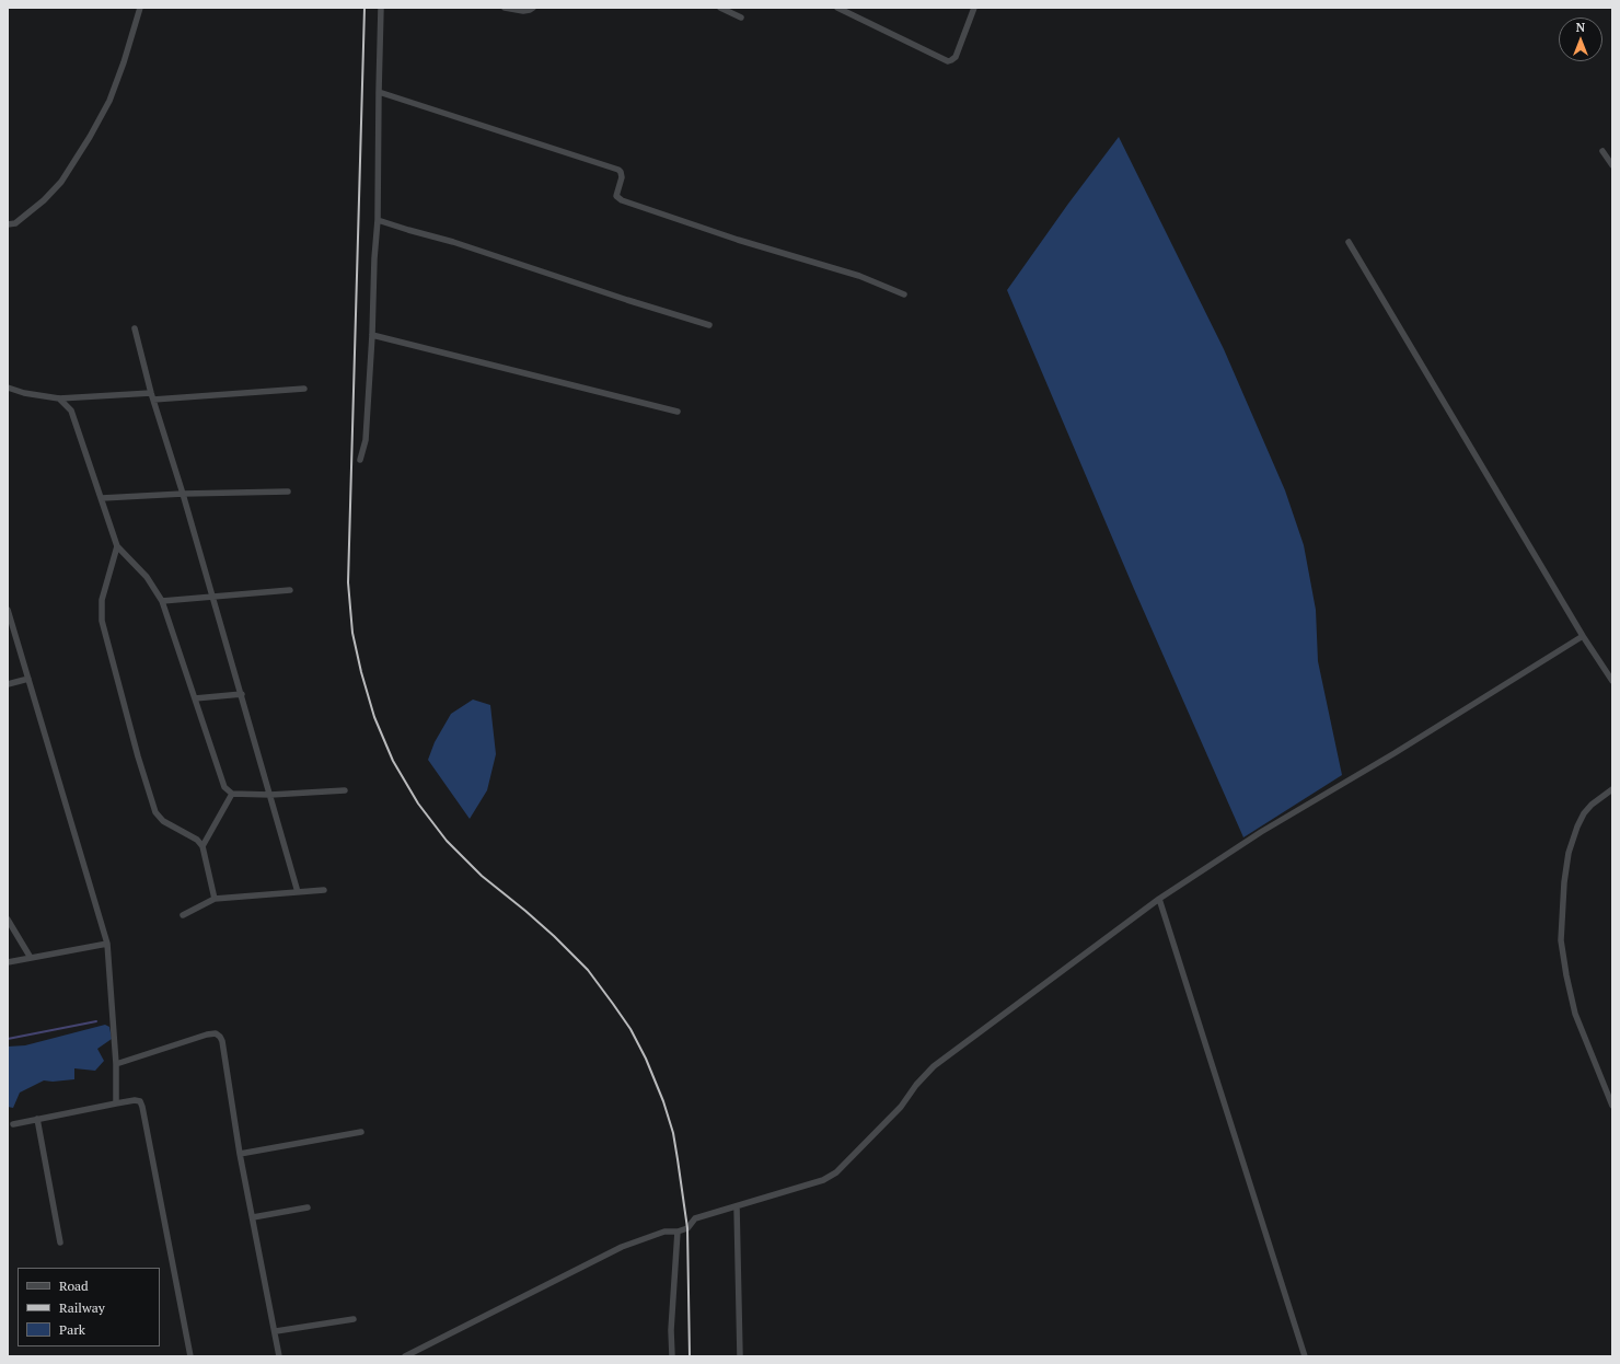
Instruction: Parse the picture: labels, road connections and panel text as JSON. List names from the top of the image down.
{
  "legend": ["Road", "Railway", "Park"],
  "north": "top"
}
